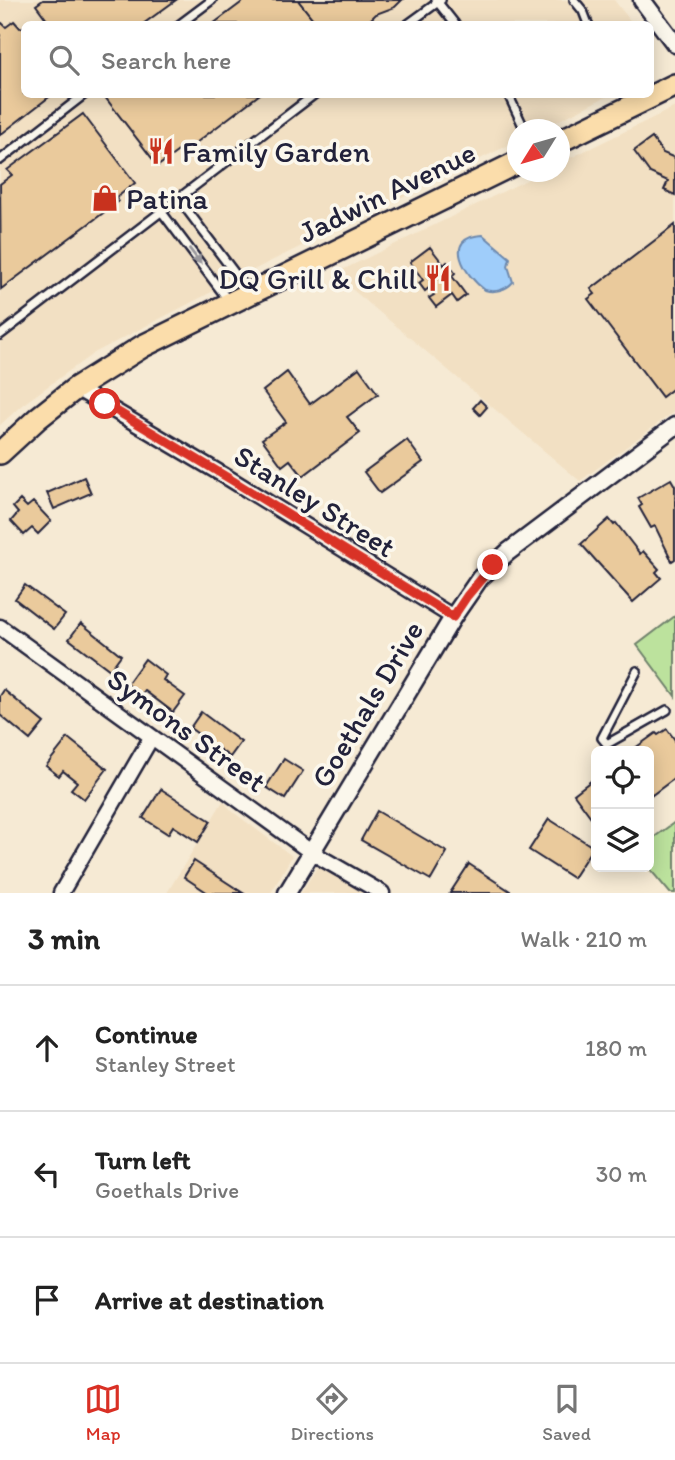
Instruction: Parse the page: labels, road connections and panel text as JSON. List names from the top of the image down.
{
  "streets": {
    "main road": ["Jadwin Avenue"],
    "street": ["Stanley Street", "Goethals Drive", "Symons Street"]
  },
  "crossings": [
    ["Jadwin Avenue", "Stanley Street"],
    ["Stanley Street", "Goethals Drive"],
    ["Goethals Drive", "Symons Street"]
  ],
  "places": {
    "restaurant": ["Family Garden", "DQ Grill & Chill"],
    "shop": ["Patina"]
  },
  "north": "bottom left",
  "page": {
    "search": "Search here",
    "heading": ["3 min", "Walk · 210 m"],
    "list": [
      ["Continue", "Stanley Street", "180 m"],
      ["Turn left", "Goethals Drive", "30 m"],
      "Arrive at destination"
    ],
    "nav": ["Map", "Directions", "Saved"]
  }
}
